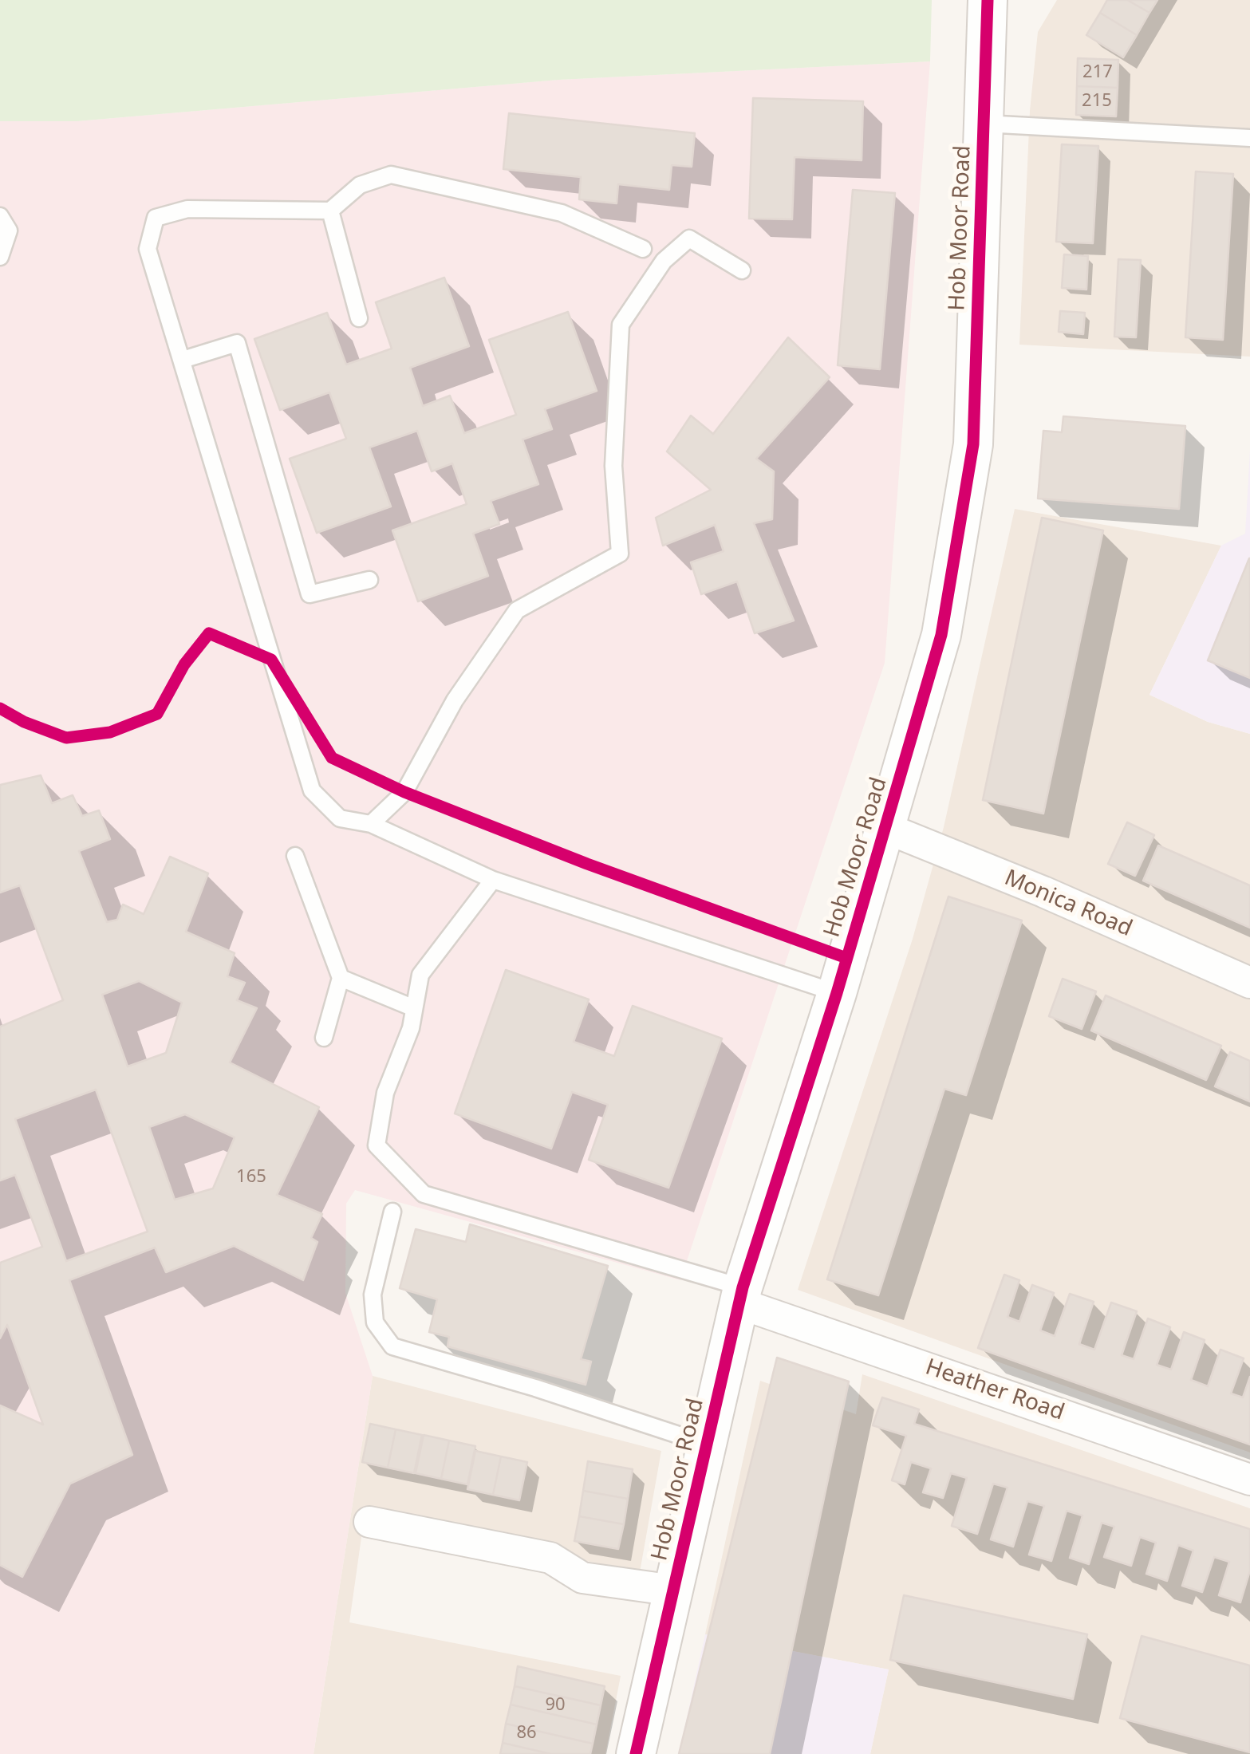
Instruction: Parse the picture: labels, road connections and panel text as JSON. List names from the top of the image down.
{
  "streets": {
    "street": ["Hob Moor Road", "Monica Road", "Heather Road"]
  },
  "crossings": [
    ["Hob Moor Road", "Monica Road"],
    ["Hob Moor Road", "Heather Road"]
  ],
  "house_numbers": [
    "217",
    "215",
    "165",
    "90",
    "86"
  ]
}
